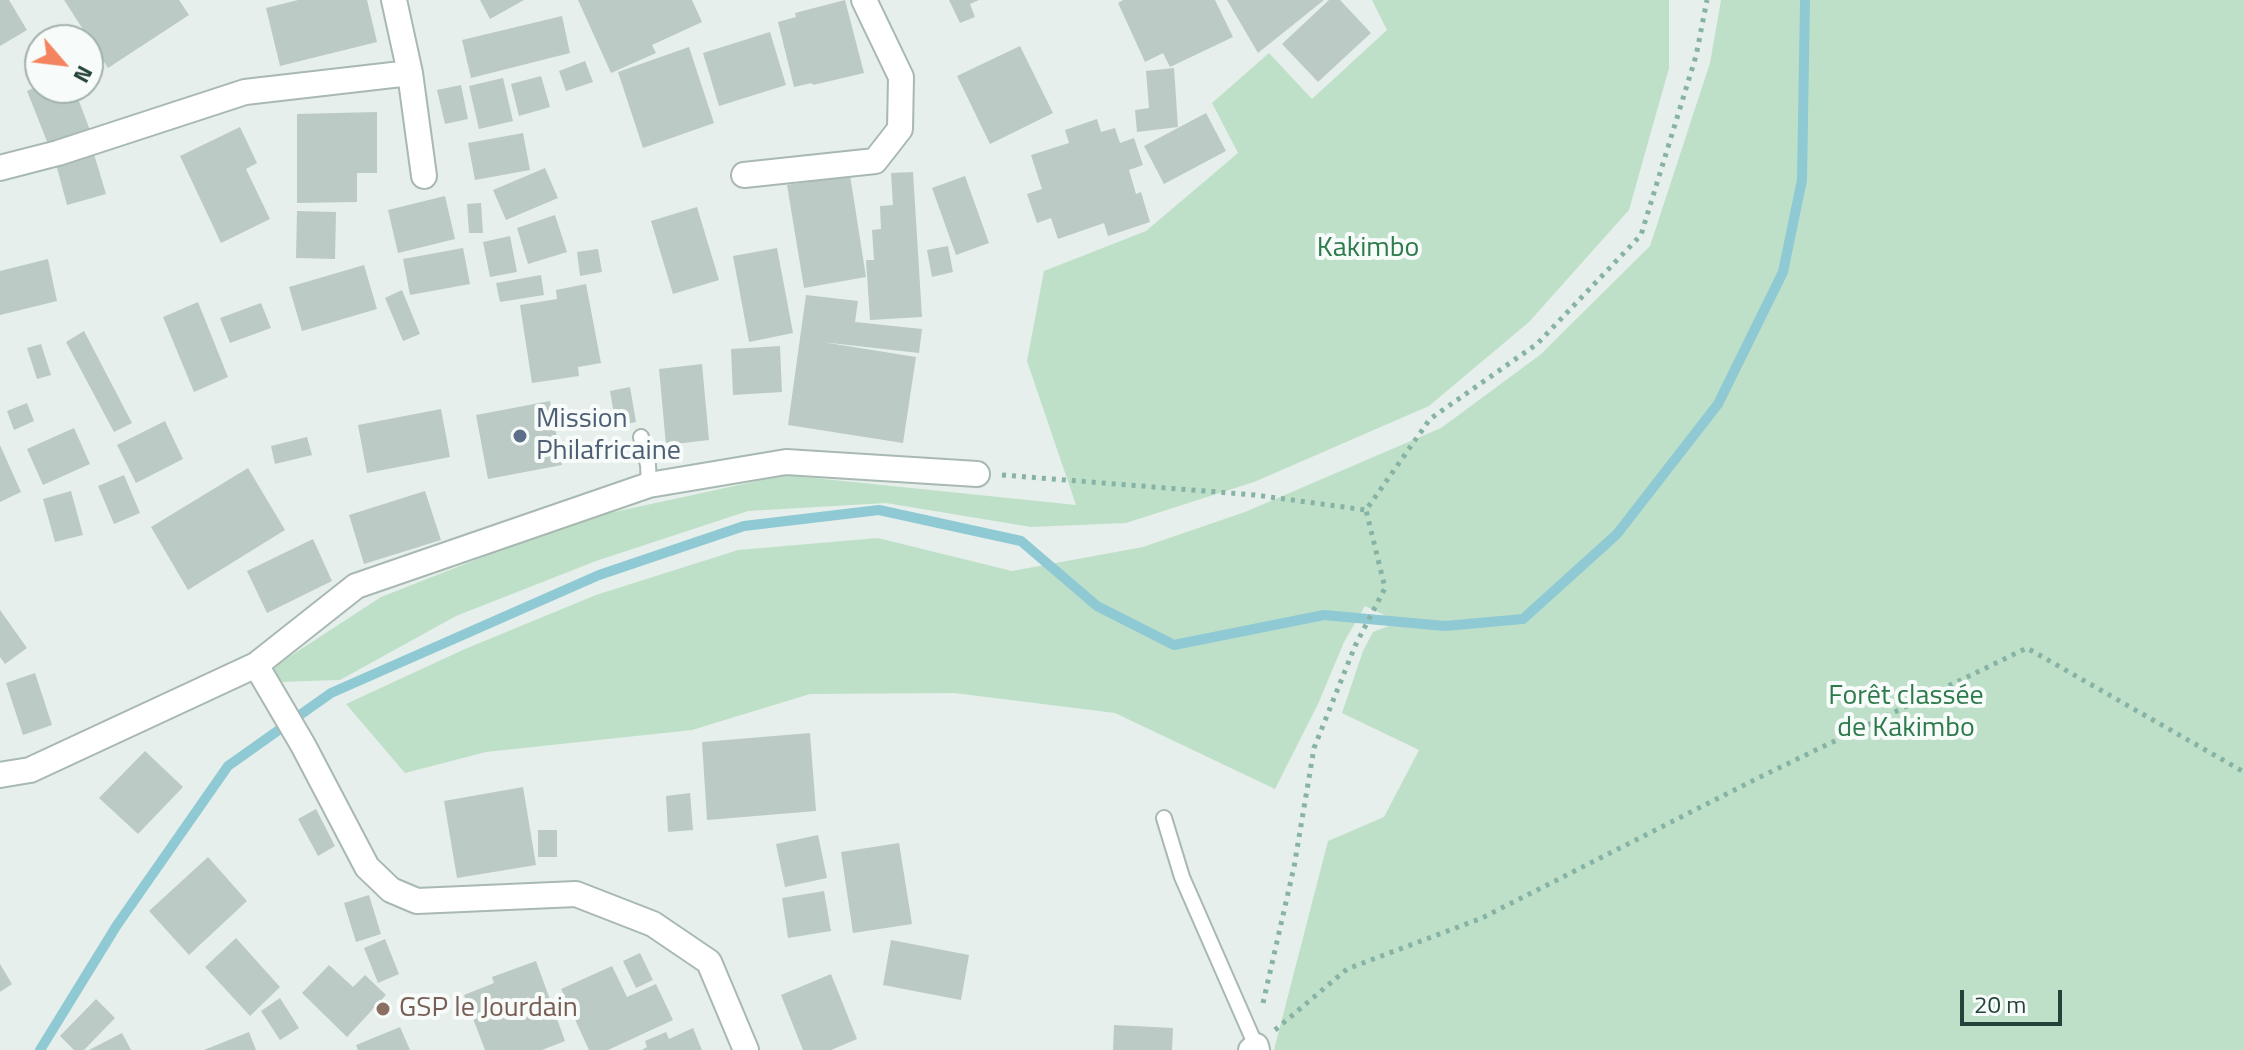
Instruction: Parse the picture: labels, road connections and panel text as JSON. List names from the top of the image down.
{
  "parks": ["Kakimbo", "Forêt classée de Kakimbo"],
  "places": ["Mission Philafricaine", "GSP le Jourdain"],
  "scale_bar": "20 m",
  "north": "bottom right"
}
